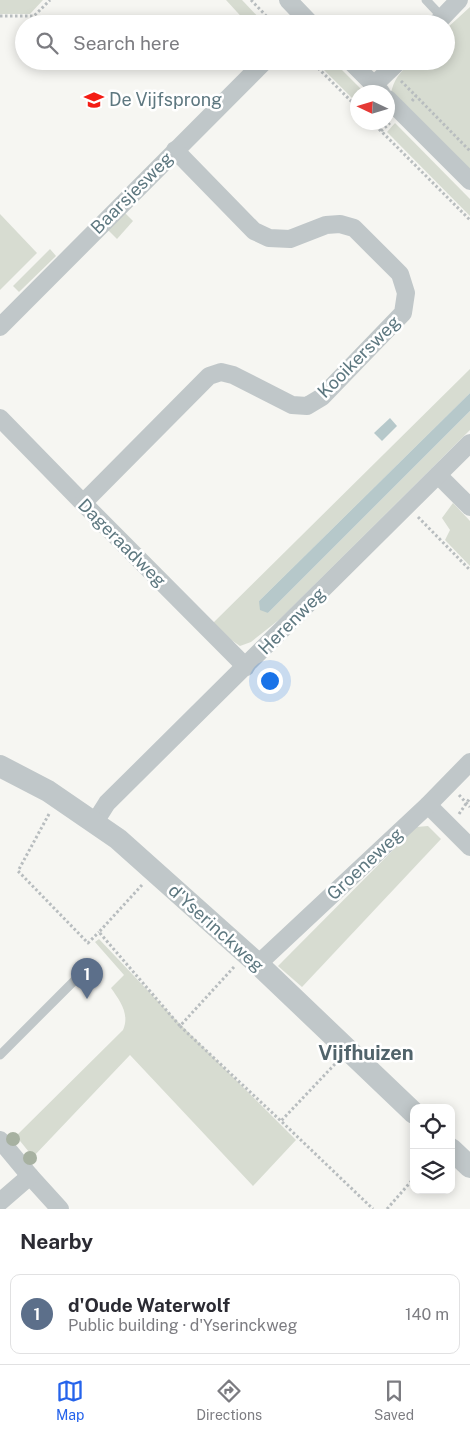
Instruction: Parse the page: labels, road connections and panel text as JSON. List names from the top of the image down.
{
  "streets": {
    "street": [
      "Baarsjesweg",
      "Kooikersweg",
      "Dageraadweg",
      "Herenweg",
      "Groeneweg",
      "d'Yserinckweg"
    ]
  },
  "crossings": [
    ["Baarsjesweg", "Kooikersweg"],
    ["Kooikersweg", "Dageraadweg"],
    ["Dageraadweg", "Herenweg"],
    ["Herenweg", "d'Yserinckweg"],
    ["Groeneweg", "d'Yserinckweg"]
  ],
  "districts": ["Vijfhuizen"],
  "places": {
    "school or university": ["De Vijfsprong"]
  },
  "north": "left",
  "page": {
    "search": "Search here",
    "pins": "1",
    "heading": "Nearby",
    "list": [
      {
        "mark": "1",
        "name": "d'Oude Waterwolf",
        "note": "Public building · d'Yserinckweg",
        "value": "140 m"
      }
    ],
    "nav": ["Map", "Directions", "Saved"]
  }
}
